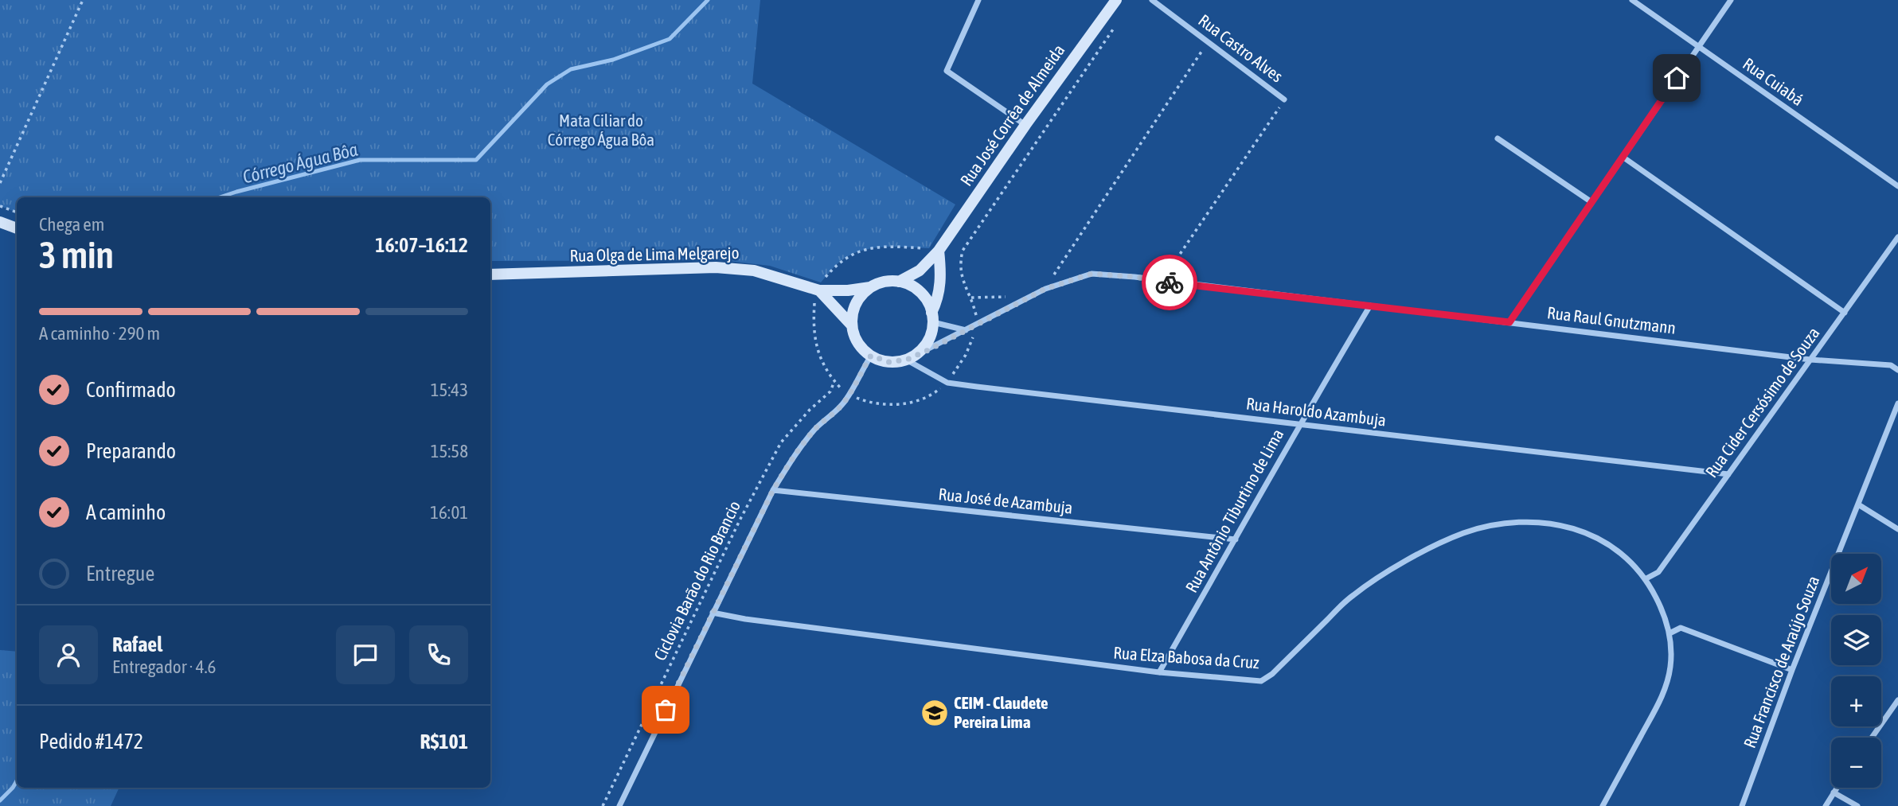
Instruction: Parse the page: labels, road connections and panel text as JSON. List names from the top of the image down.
{
  "streets": {
    "street": [
      "Rua Castro Alves",
      "Rua Cuiabá",
      "Rua José Corrêa de Almeida",
      "Rua Olga de Lima Melgarejo",
      "Rua Raul Gnutzmann",
      "Rua Cider Cersósimo de Souza",
      "Rua Haroldo Azambuja",
      "Rua José de Azambuja",
      "Rua Antônio Tiburtino de Lima",
      "Rua Elza Babosa da Cruz",
      "Rua Francisco de Araújo Souza"
    ],
    "path": ["Ciclovia Barão do Rio Brancio"]
  },
  "crossings": [
    ["Rua José Corrêa de Almeida", "Rua Olga de Lima Melgarejo"],
    ["Rua José Corrêa de Almeida", "Rua Raul Gnutzmann"],
    ["Rua José Corrêa de Almeida", "Rua Haroldo Azambuja"],
    ["Rua Olga de Lima Melgarejo", "Rua Raul Gnutzmann"],
    ["Rua Olga de Lima Melgarejo", "Rua Haroldo Azambuja"],
    ["Rua Olga de Lima Melgarejo", "Ciclovia Barão do Rio Brancio"],
    ["Rua Raul Gnutzmann", "Rua Cider Cersósimo de Souza"],
    ["Rua Raul Gnutzmann", "Rua Haroldo Azambuja"],
    ["Rua Raul Gnutzmann", "Rua Antônio Tiburtino de Lima"],
    ["Rua Cider Cersósimo de Souza", "Rua Haroldo Azambuja"],
    ["Rua Cider Cersósimo de Souza", "Rua Elza Babosa da Cruz"],
    ["Rua Haroldo Azambuja", "Rua Antônio Tiburtino de Lima"],
    ["Rua José de Azambuja", "Rua Antônio Tiburtino de Lima"],
    ["Rua Antônio Tiburtino de Lima", "Rua Elza Babosa da Cruz"]
  ],
  "water": ["Córrego Água Bôa"],
  "parks": ["Mata Ciliar do Córrego Água Bôa"],
  "places": {
    "school or university": ["CEIM - Claudete Pereira Lima"]
  },
  "north": "top right",
  "page": {
    "heading": ["3 min", "Chega em", "16:07–16:12"],
    "panel": [
      "Rafael",
      "Entregador · 4.6",
      "Pedido #1472",
      "R$101"
    ],
    "bar": "A caminho · 290 m",
    "list": [
      ["Confirmado", "15:43"],
      ["Preparando", "15:58"],
      ["A caminho", "16:01"],
      "Entregue"
    ],
    "map_buttons": ["+", "−"]
  }
}
